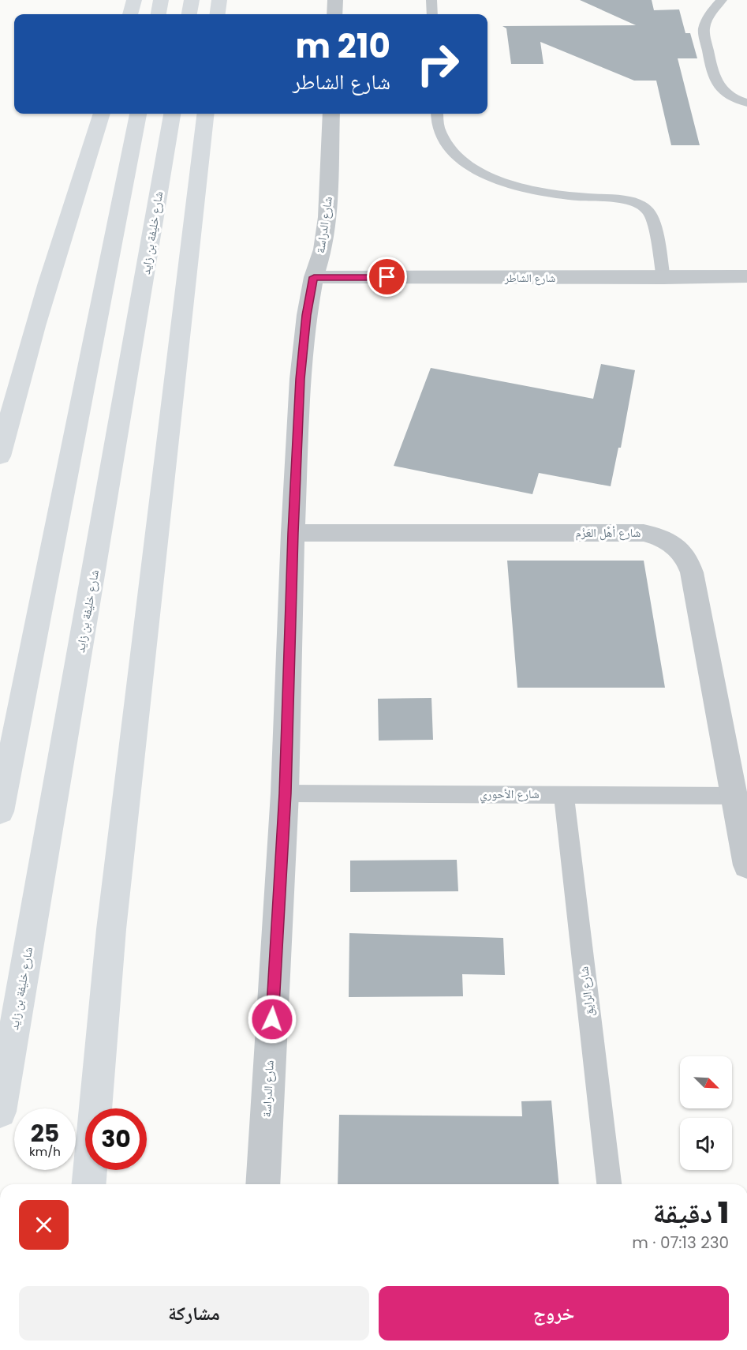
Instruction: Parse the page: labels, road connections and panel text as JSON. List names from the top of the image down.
{
  "streets": {
    "main road": ["شارع خليفة بن زايد"],
    "street": ["شارع الدراسة", "شارع الشاطر", "شارع أهْل العَزْم"],
    "lane": ["شارع الأحوري", "شارع الرايق"]
  },
  "crossings": [
    ["شارع الدراسة", "شارع الشاطر"],
    ["شارع الدراسة", "شارع أهْل العَزْم"],
    ["شارع الدراسة", "شارع الأحوري"],
    ["شارع أهْل العَزْم", "شارع الأحوري"],
    ["شارع الأحوري", "شارع الرايق"]
  ],
  "north": "bottom right",
  "page": {
    "turn": ["210 m", "شارع الشاطر"],
    "speed": "25 km/h",
    "limit": "30",
    "heading": ["1 دقيقة", "230 m · 07:13"],
    "buttons": ["خروج", "مشاركة"]
  }
}
